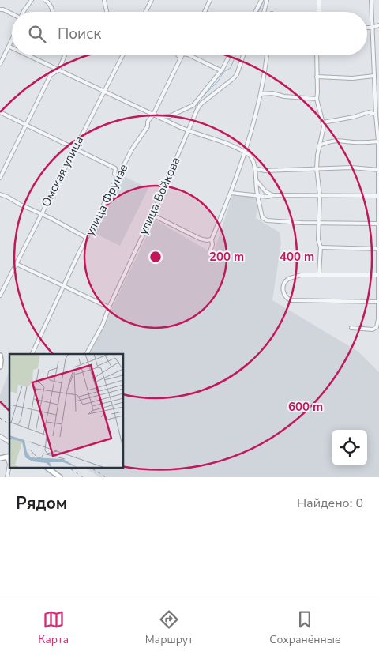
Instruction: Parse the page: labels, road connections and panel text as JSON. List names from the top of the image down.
{
  "streets": {
    "street": ["Омская улица", "улица Войкова", "улица Фрунзе"]
  },
  "page": {
    "search": "Поиск",
    "heading": ["Рядом", "Найдено: 0"],
    "nav": ["Карта", "Маршрут", "Сохранённые"]
  },
  "rings": ["200 m", "400 m", "600 m"]
}
